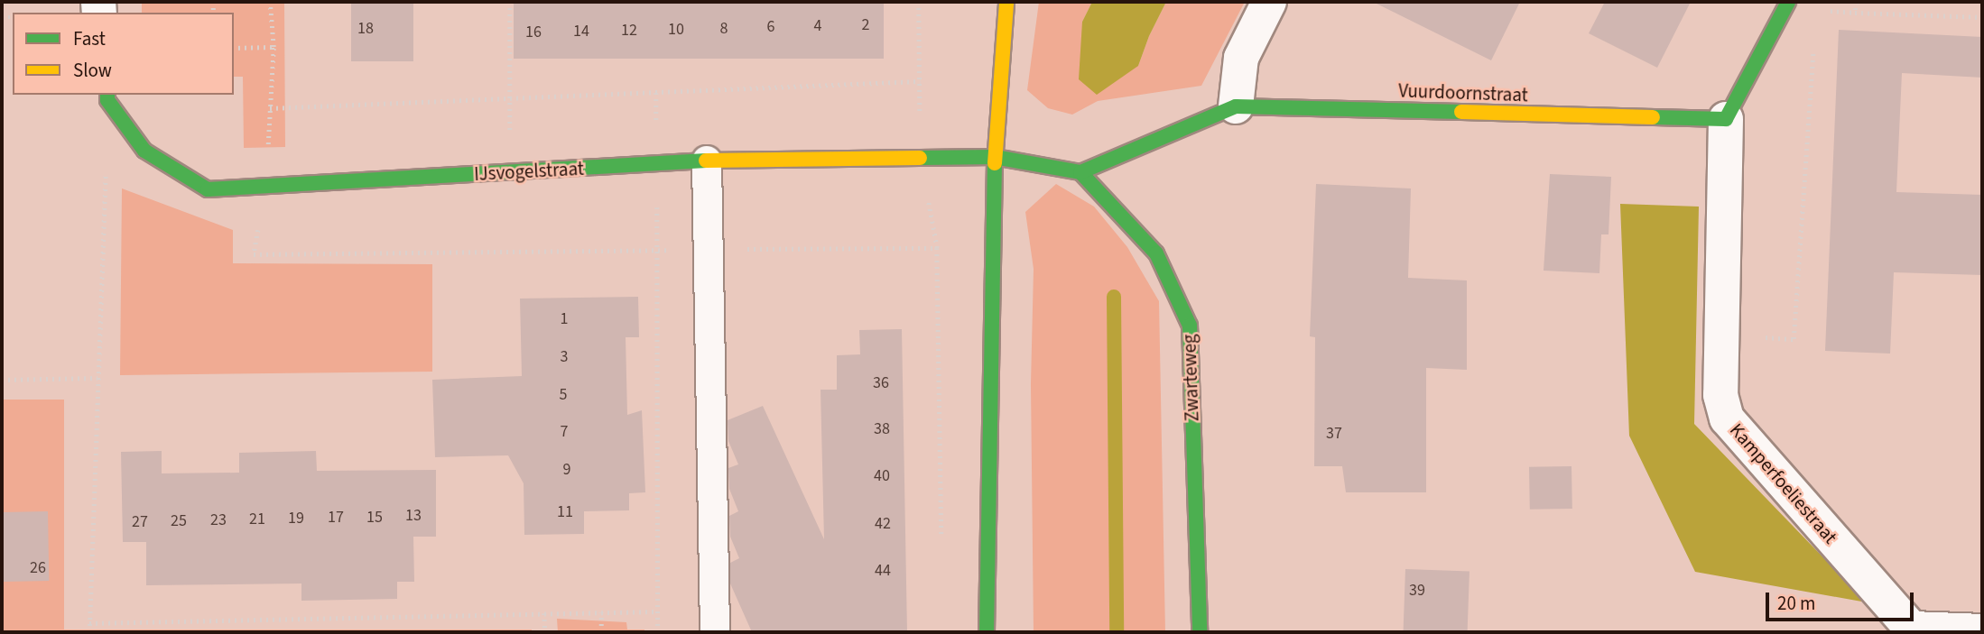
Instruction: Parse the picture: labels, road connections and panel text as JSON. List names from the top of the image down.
{
  "streets": {
    "street": [
      "Vuurdoornstraat",
      "IJsvogelstraat",
      "Zwarteweg",
      "Kamperfoeliestraat"
    ]
  },
  "crossings": [
    ["Vuurdoornstraat", "Zwarteweg"],
    ["Vuurdoornstraat", "Kamperfoeliestraat"]
  ],
  "house_numbers": [
    "2",
    "4",
    "6",
    "18",
    "8",
    "10",
    "12",
    "14",
    "16",
    "1",
    "3",
    "36",
    "5",
    "38",
    "7",
    "37",
    "9",
    "40",
    "11",
    "13",
    "17",
    "15",
    "19",
    "21",
    "23",
    "25",
    "27",
    "42",
    "26",
    "44",
    "39"
  ],
  "legend": ["Fast", "Slow"],
  "scale_bar": "20 m"
}
